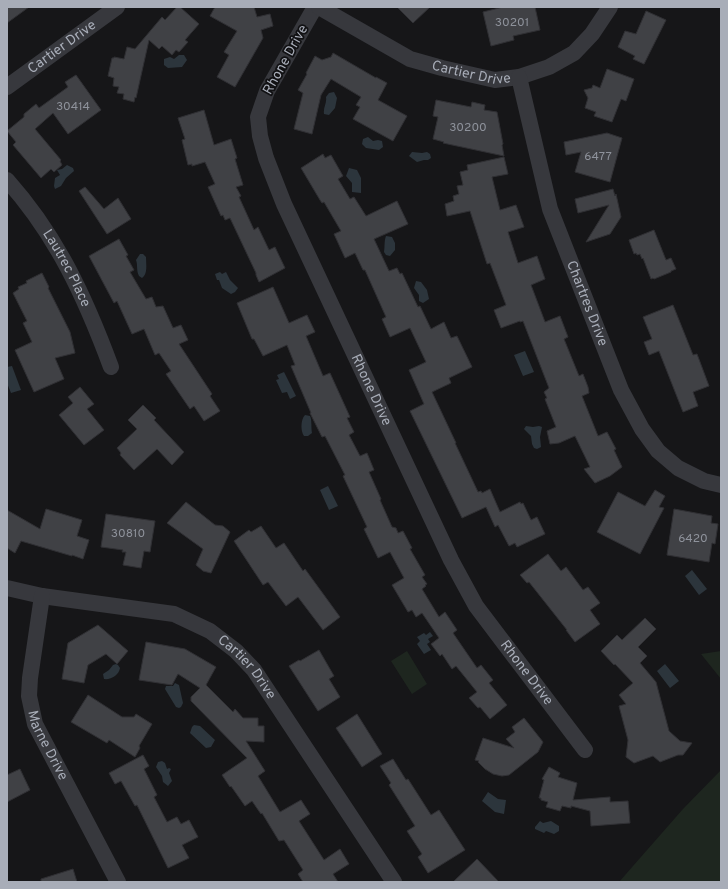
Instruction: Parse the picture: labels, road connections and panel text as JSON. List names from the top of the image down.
{
  "streets": {
    "street": [
      "Cartier Drive",
      "Rhone Drive",
      "Lautrec Place",
      "Chartres Drive",
      "Marne Drive"
    ]
  },
  "crossings": [
    ["Cartier Drive", "Chartres Drive"],
    ["Cartier Drive", "Marne Drive"]
  ],
  "house_numbers": [
    "30201",
    "30414",
    "30200",
    "6477",
    "30810",
    "6420"
  ]
}
